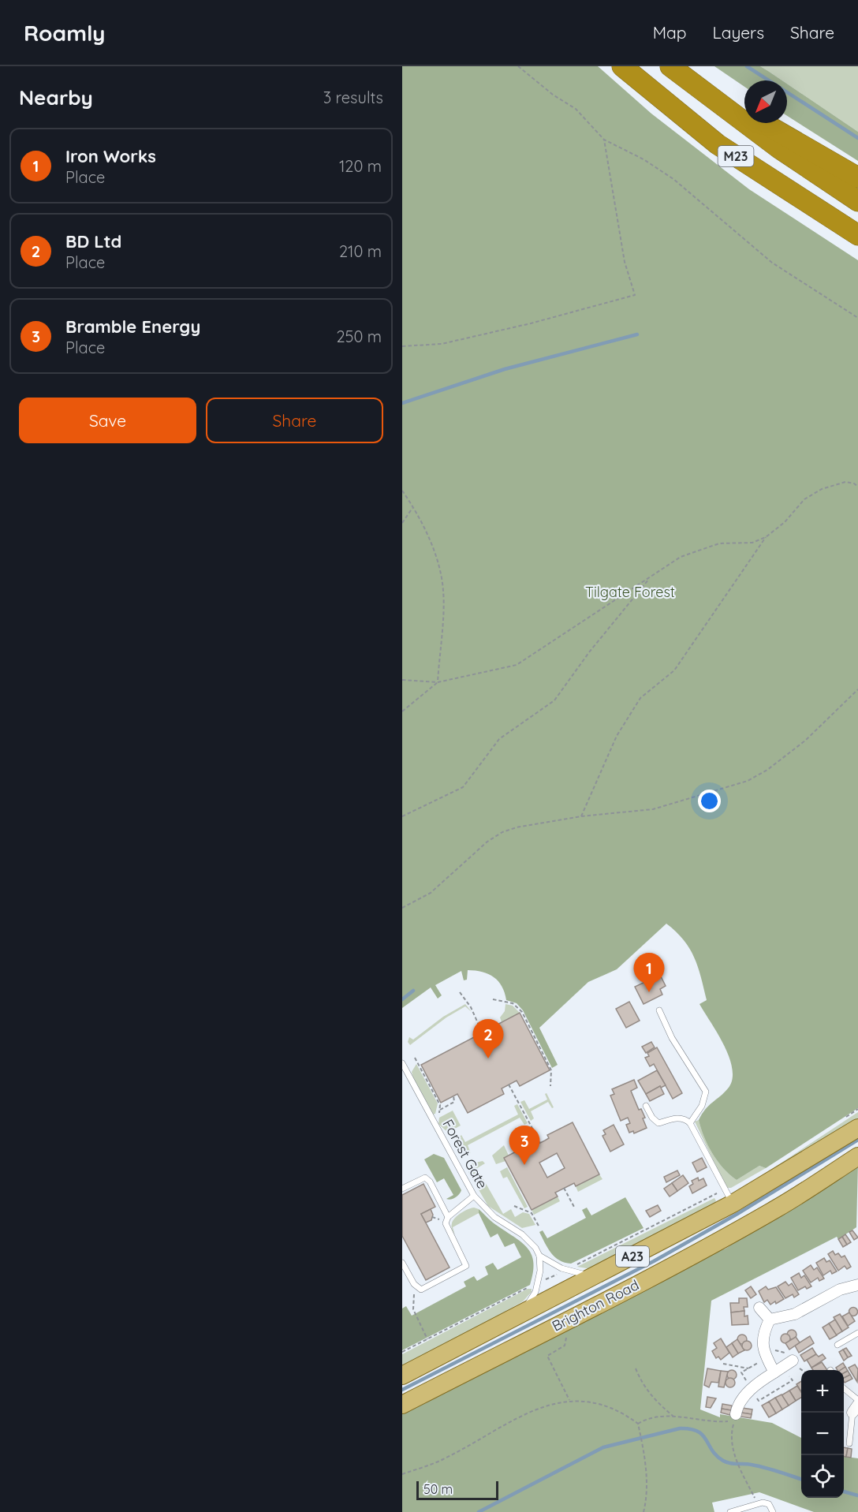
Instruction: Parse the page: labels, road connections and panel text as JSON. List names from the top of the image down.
{
  "streets": {
    "highway": ["M23"],
    "main road": ["A23", "Brighton Road"],
    "lane": ["Forest Gate"]
  },
  "parks": ["Tilgate Forest"],
  "scale_bar": "50 m",
  "north": "bottom left",
  "page": {
    "header": "Roamly",
    "nav": ["Map", "Layers", "Share"],
    "heading": ["Nearby", "3 results"],
    "list": [
      {
        "mark": "1",
        "name": "Iron Works",
        "note": "Place",
        "value": "120 m"
      },
      {
        "mark": "2",
        "name": "BD Ltd",
        "note": "Place",
        "value": "210 m"
      },
      {
        "mark": "3",
        "name": "Bramble Energy",
        "note": "Place",
        "value": "250 m"
      }
    ],
    "buttons": ["Save", "Share"],
    "pins": ["1", "2", "3"],
    "map_buttons": ["+", "−"],
    "scale": "50 m"
  }
}
